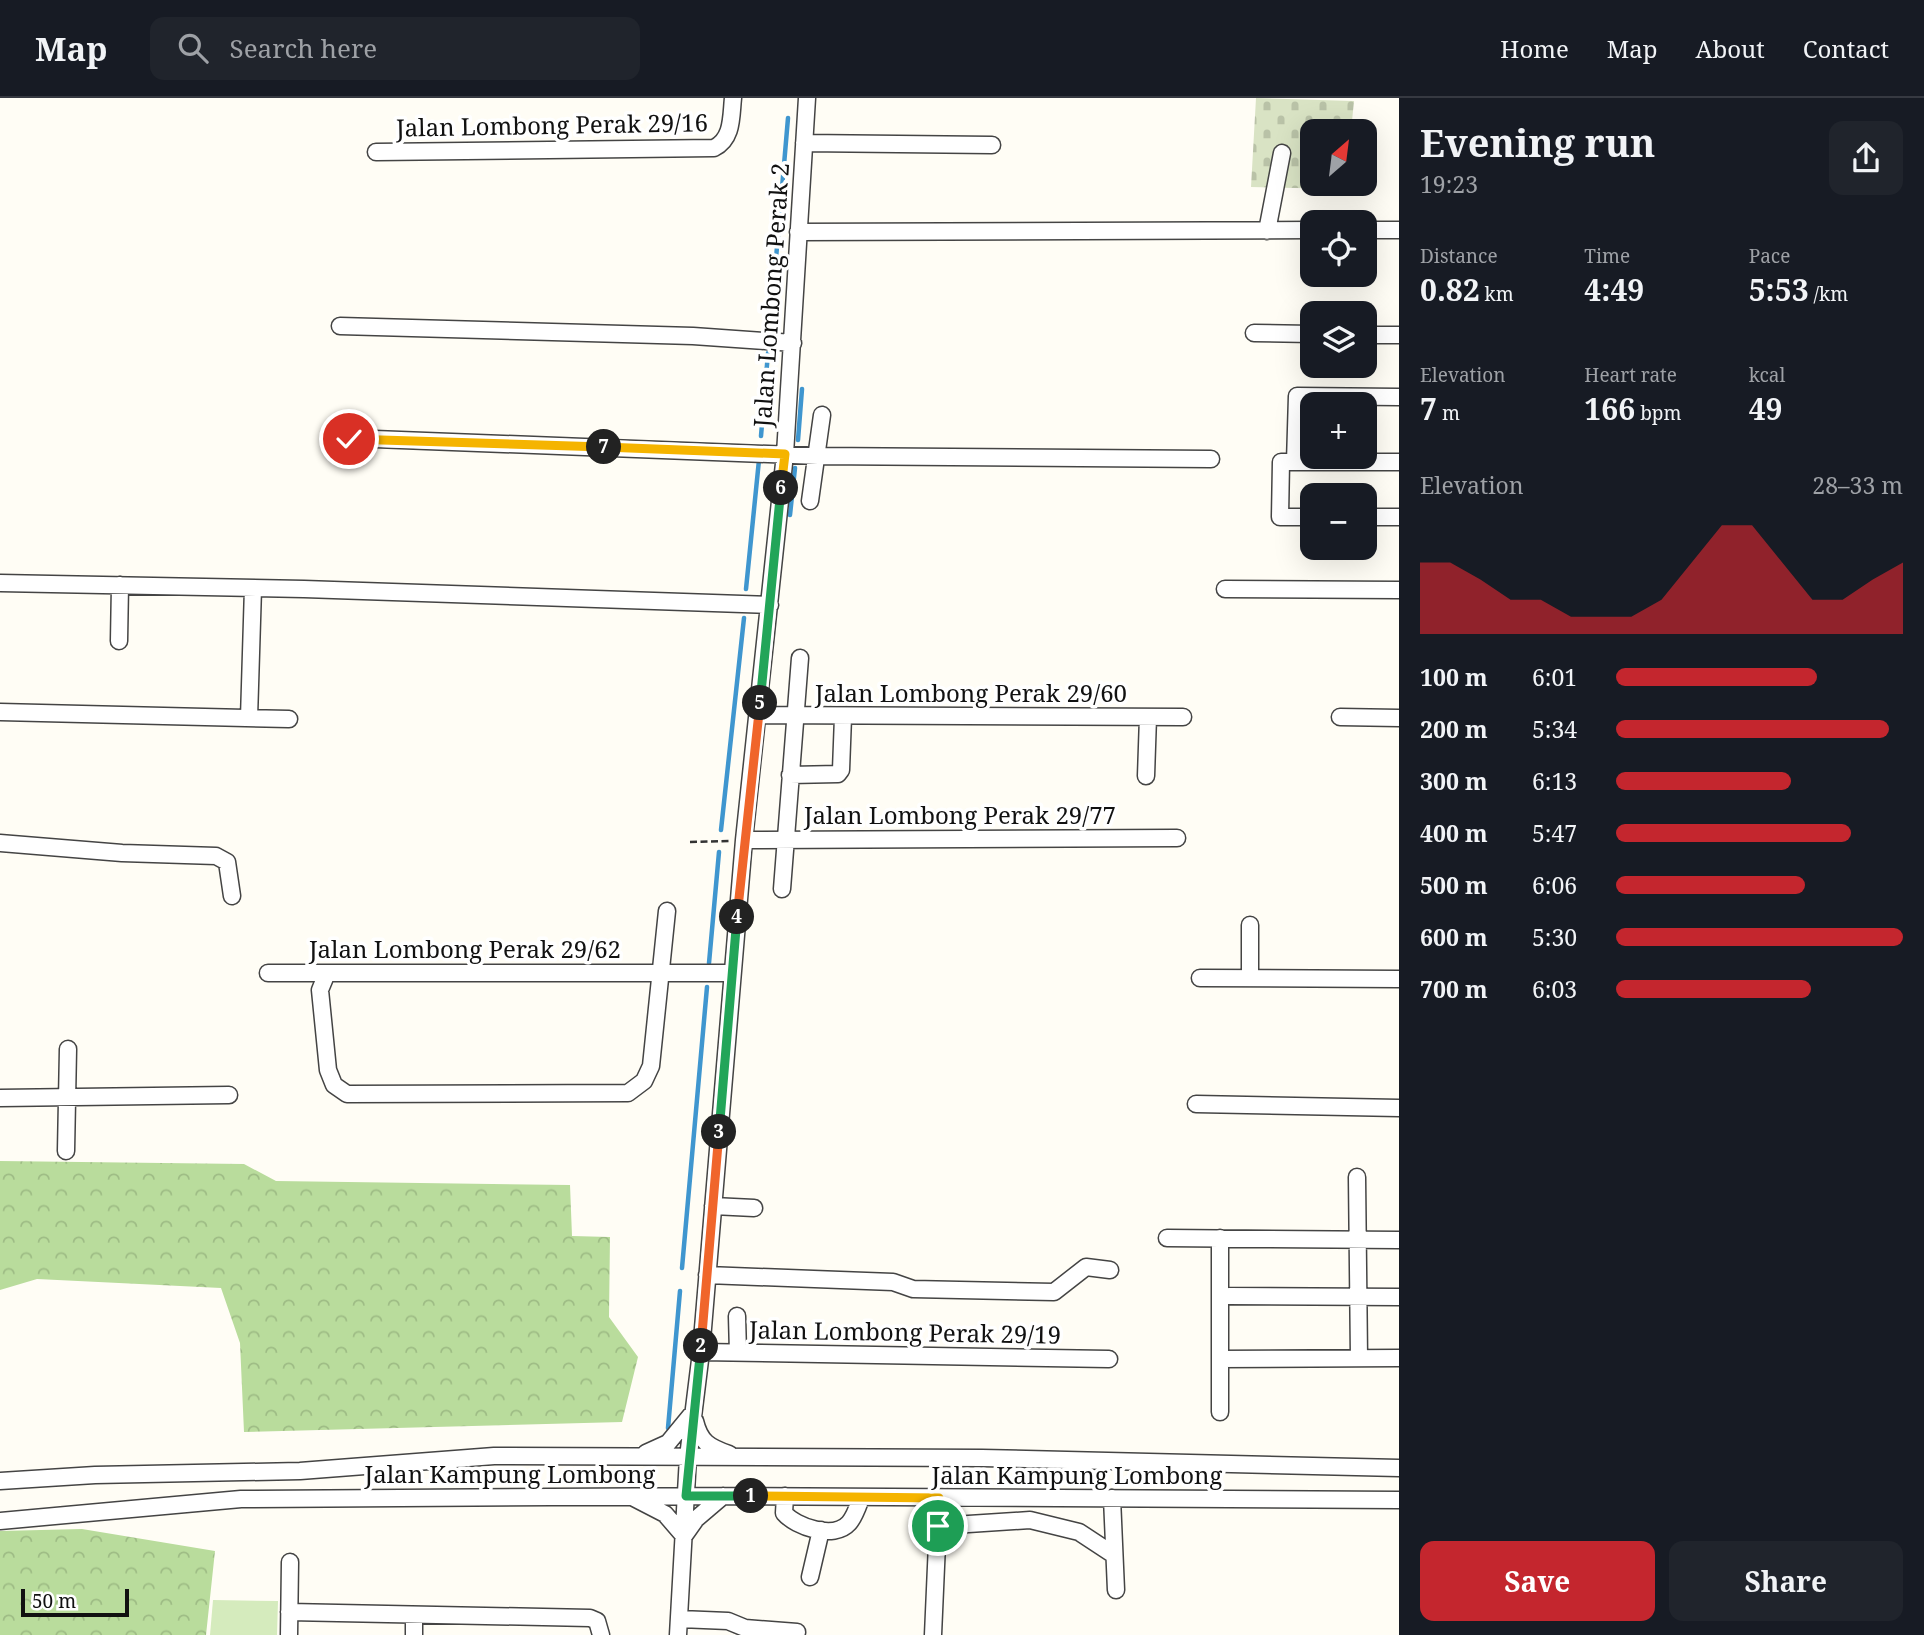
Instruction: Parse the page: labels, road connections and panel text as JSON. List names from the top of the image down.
{
  "streets": {
    "street": [
      "Jalan Lombong Perak 29/16",
      "Jalan Lombong Perak 2",
      "Jalan Lombong Perak 29/60",
      "Jalan Lombong Perak 29/77",
      "Jalan Lombong Perak 29/62",
      "Jalan Lombong Perak 29/19",
      "Jalan Kampung Lombong"
    ]
  },
  "crossings": [
    ["Jalan Lombong Perak 2", "Jalan Lombong Perak 29/60"],
    ["Jalan Lombong Perak 2", "Jalan Lombong Perak 29/77"],
    ["Jalan Lombong Perak 2", "Jalan Lombong Perak 29/62"],
    ["Jalan Lombong Perak 2", "Jalan Lombong Perak 29/19"],
    ["Jalan Lombong Perak 2", "Jalan Kampung Lombong"]
  ],
  "scale_bar": "50 m",
  "north": "top right",
  "page": {
    "header": "Map",
    "search": "Search here",
    "nav": [
      "Home",
      "Map",
      "About",
      "Contact"
    ],
    "heading": ["Evening run", "19:23"],
    "map_buttons": ["+", "−"],
    "stats": [
      ["Distance", "0.82 km"],
      ["Time", "4:49"],
      ["Pace", "5:53 /km"],
      ["Elevation", "7 m"],
      ["Heart rate", "166 bpm"],
      ["kcal", "49"]
    ],
    "pins": [
      "7",
      "6",
      "5",
      "4",
      "3",
      "2",
      "1"
    ],
    "chart": ["Elevation", "28–33 m"],
    "list": [
      {
        "name": "100 m",
        "note": "6:01"
      },
      {
        "name": "200 m",
        "note": "5:34"
      },
      {
        "name": "300 m",
        "note": "6:13"
      },
      {
        "name": "400 m",
        "note": "5:47"
      },
      {
        "name": "500 m",
        "note": "6:06"
      },
      {
        "name": "600 m",
        "note": "5:30"
      },
      {
        "name": "700 m",
        "note": "6:03"
      }
    ],
    "buttons": ["Save", "Share"],
    "scale": "50 m"
  }
}
